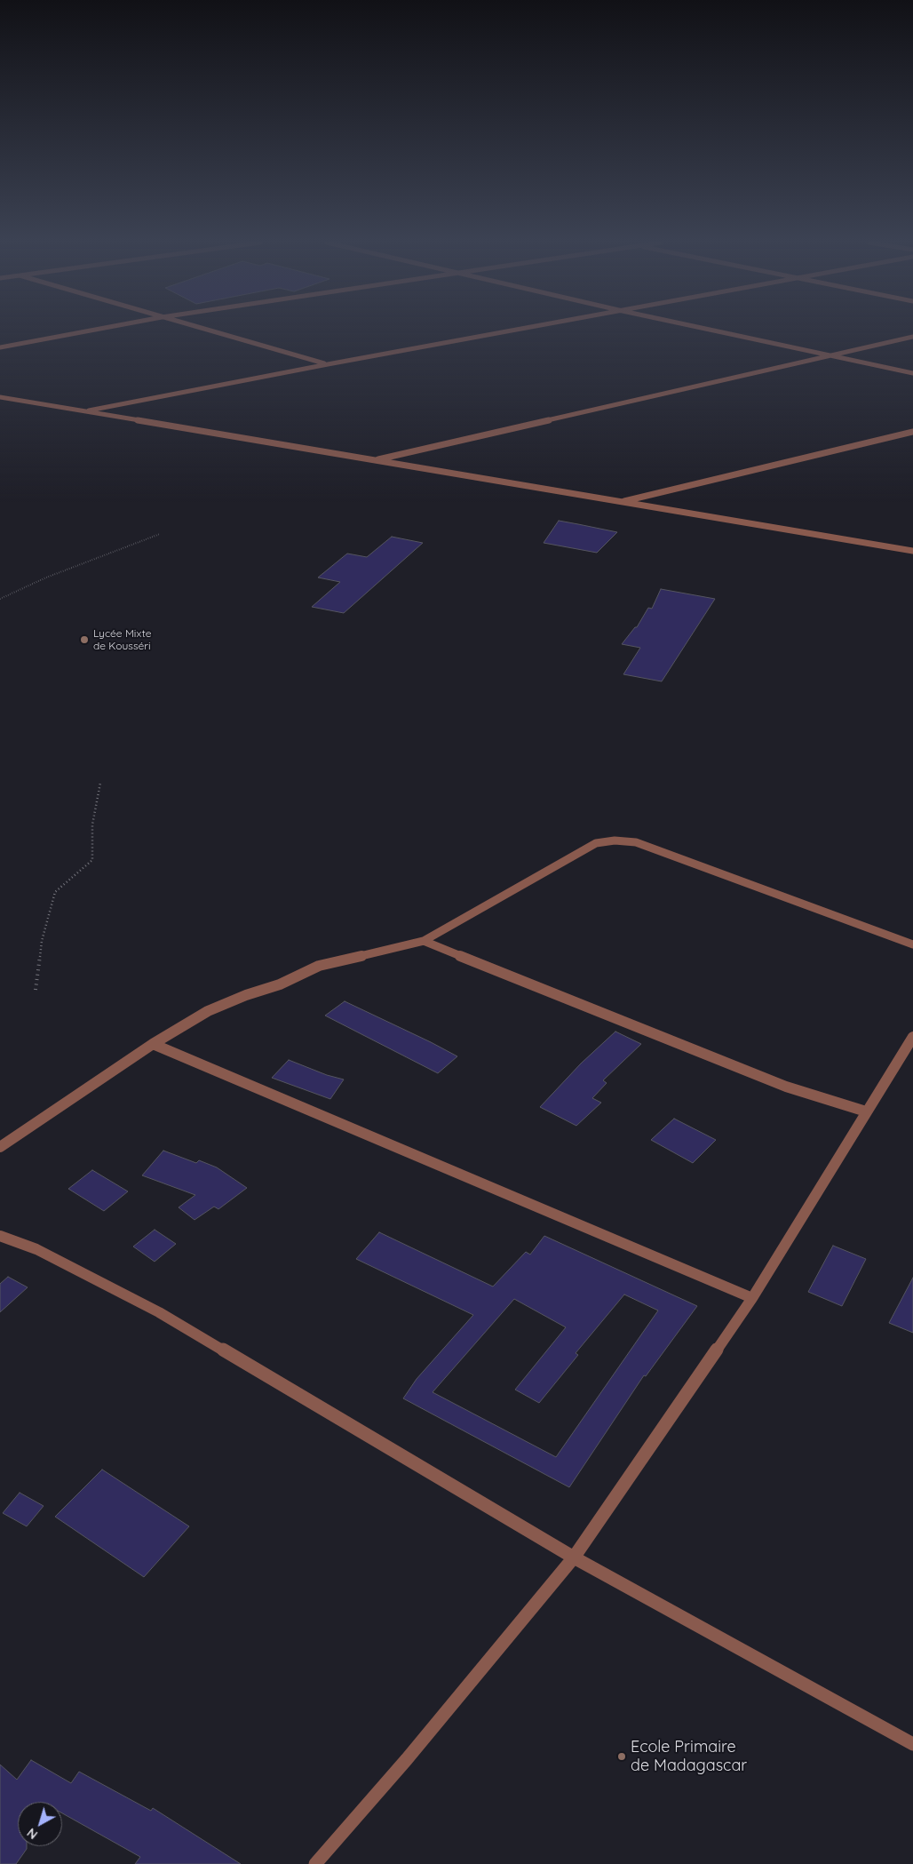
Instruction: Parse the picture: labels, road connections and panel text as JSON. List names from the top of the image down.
{
  "places": ["Lycée Mixte de Kousséri", "Ecole Primaire de Madagascar"],
  "north": "bottom left"
}
